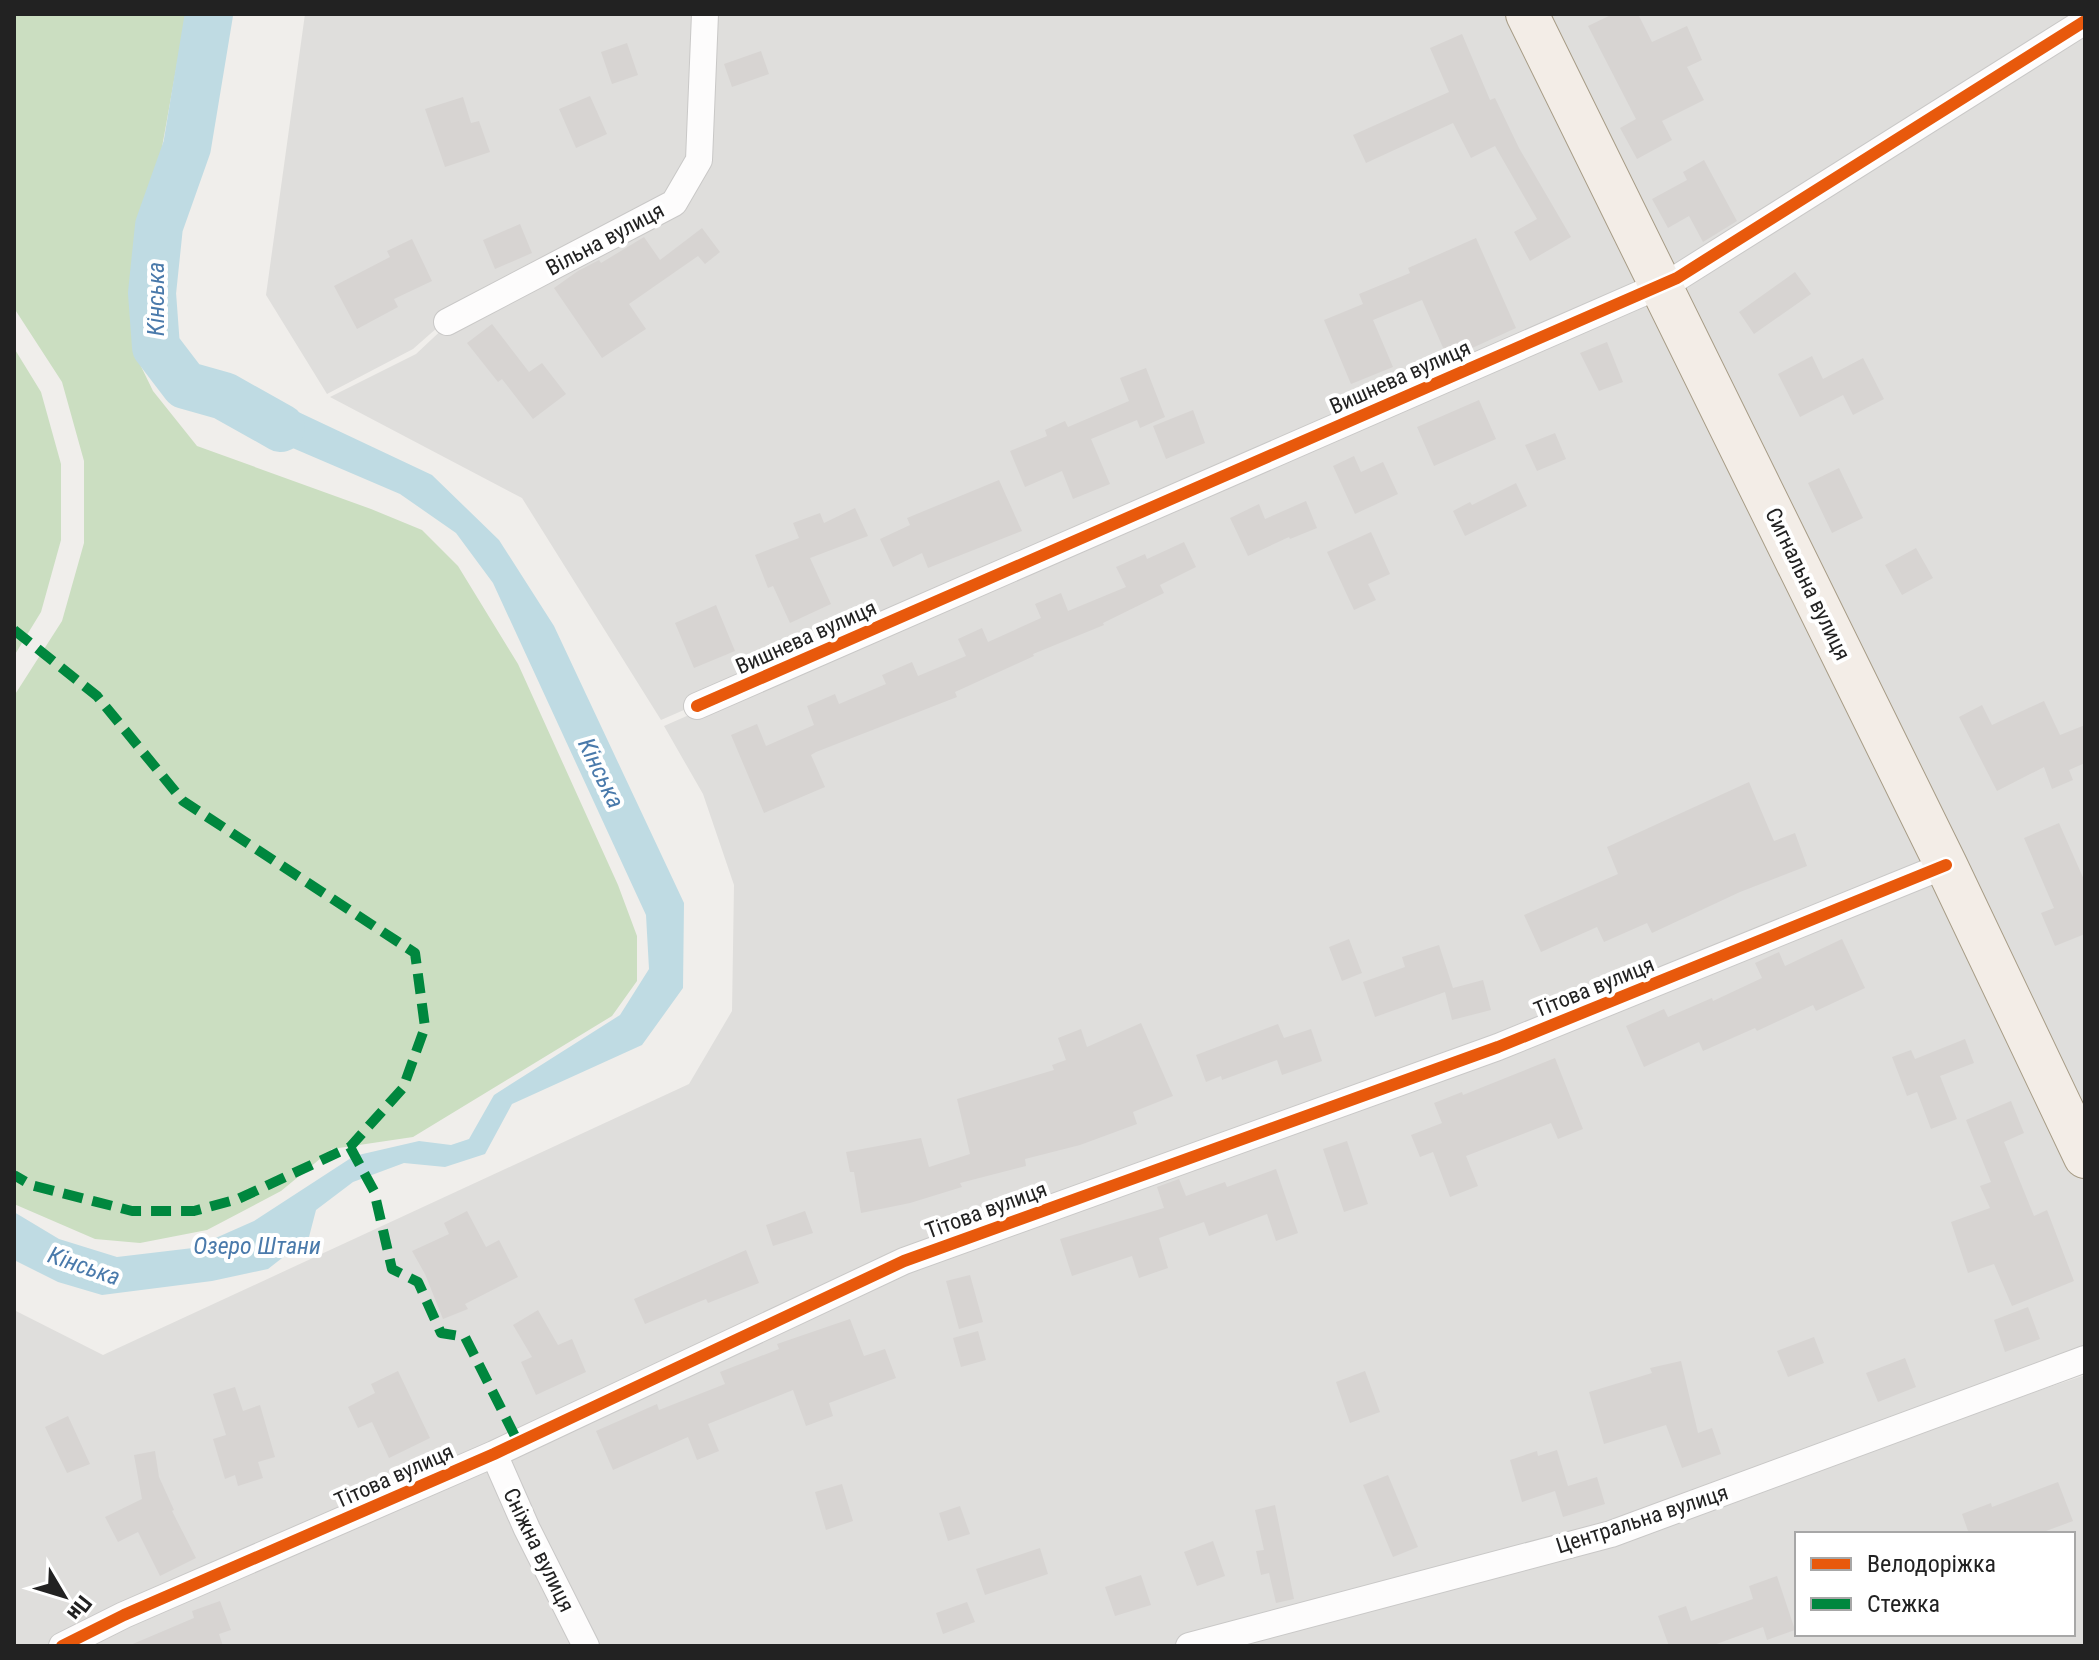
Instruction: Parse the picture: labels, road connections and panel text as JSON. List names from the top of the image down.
{
  "streets": {
    "main road": ["Сигнальна вулиця"],
    "street": [
      "Вільна вулиця",
      "Вишнева вулиця",
      "Тітова вулиця",
      "Центральна вулиця",
      "Сніжна вулиця"
    ]
  },
  "crossings": [
    ["Вишнева вулиця", "Сигнальна вулиця"],
    ["Сигнальна вулиця", "Тітова вулиця"],
    ["Тітова вулиця", "Сніжна вулиця"]
  ],
  "water": ["Кінська", "Озеро Штани"],
  "legend": ["Велодоріжка", "Стежка"],
  "north": "bottom right"
}
